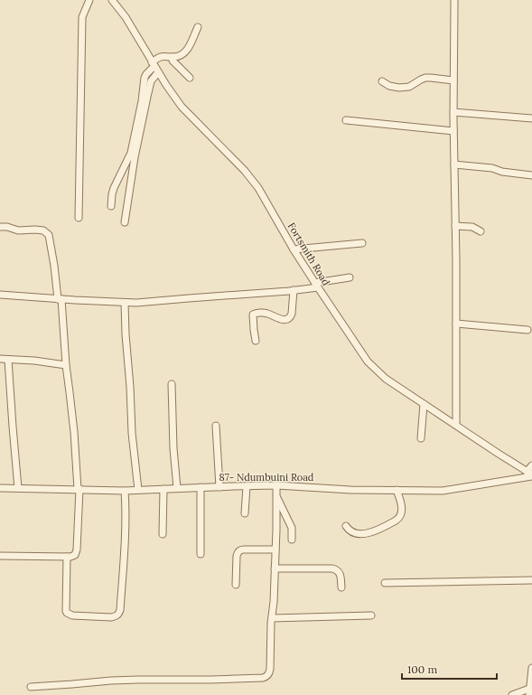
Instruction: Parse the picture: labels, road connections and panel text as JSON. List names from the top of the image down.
{
  "streets": {
    "street": ["Fortsmith Road", "87- Ndumbuini Road"]
  },
  "crossings": [
    ["Fortsmith Road", "87- Ndumbuini Road"]
  ],
  "scale_bar": "100 m"
}
